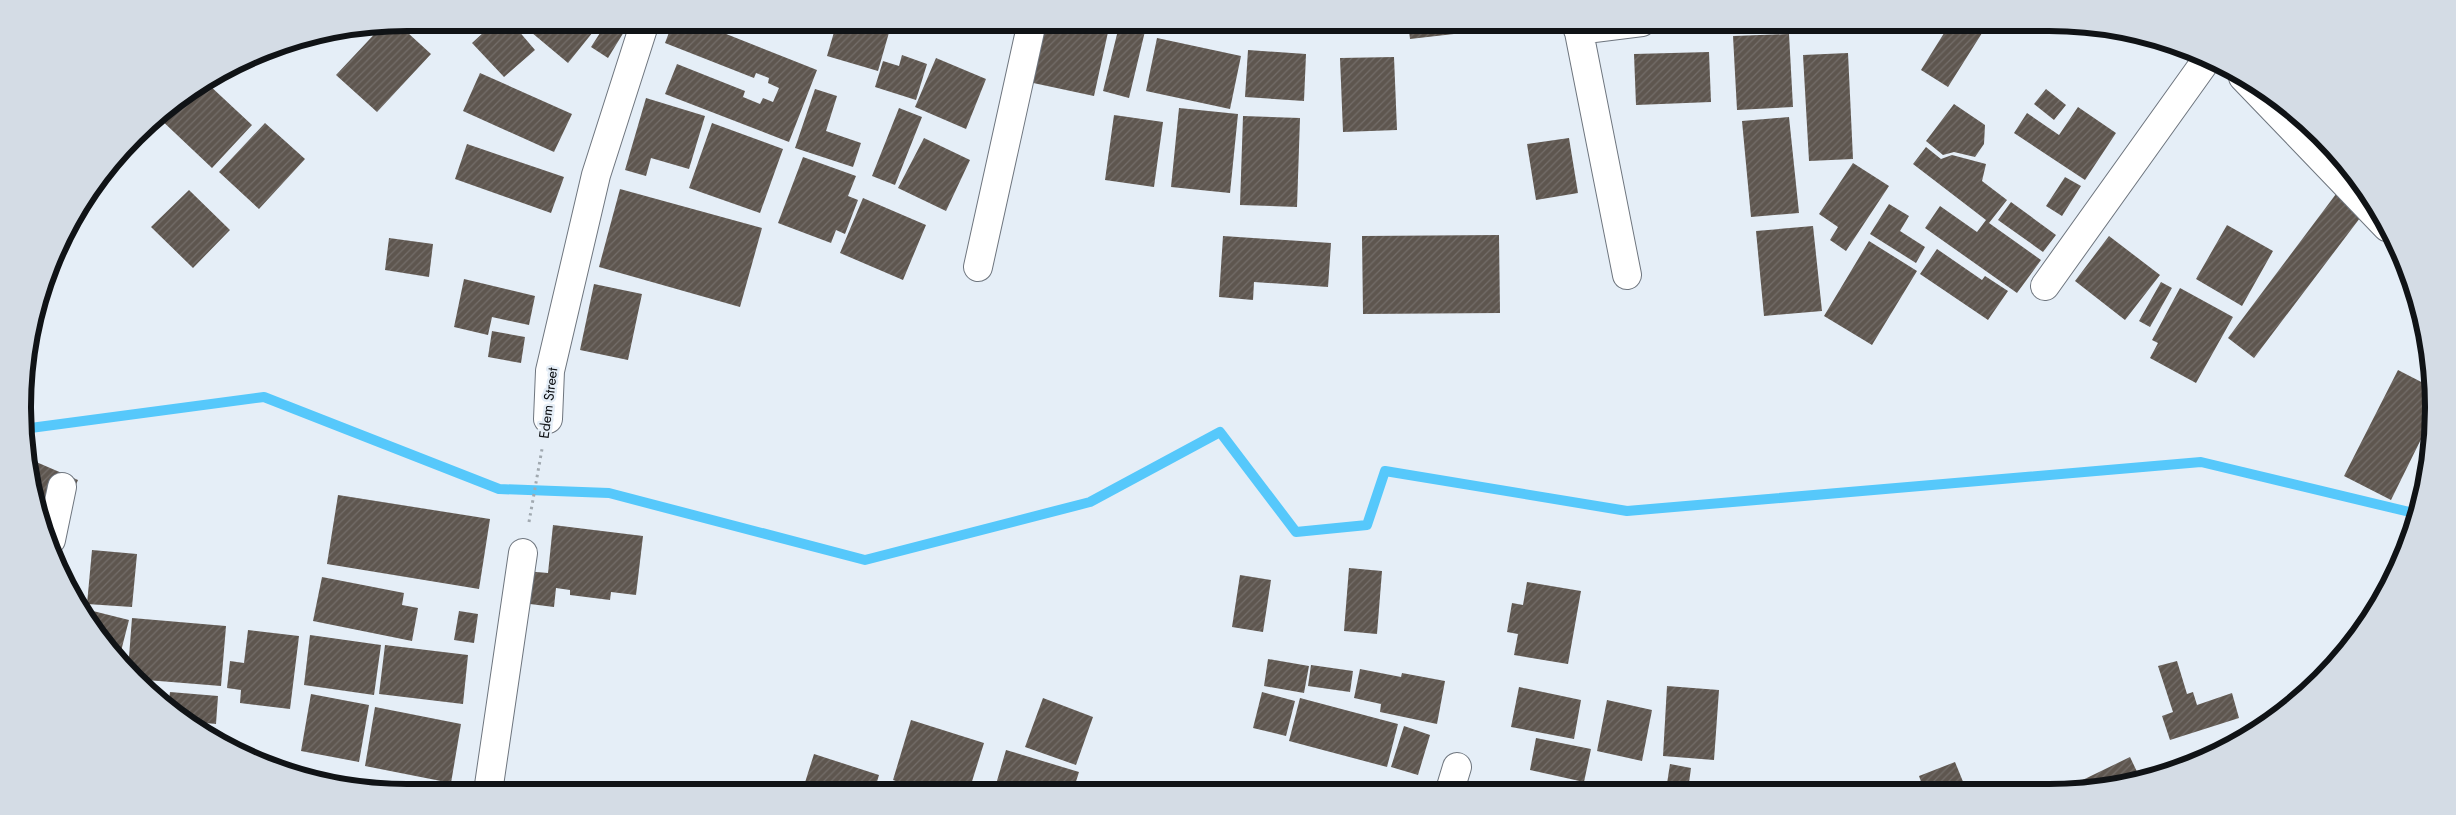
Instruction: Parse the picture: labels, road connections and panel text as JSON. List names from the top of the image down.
{
  "streets": {
    "street": ["Edem Street"]
  }
}
